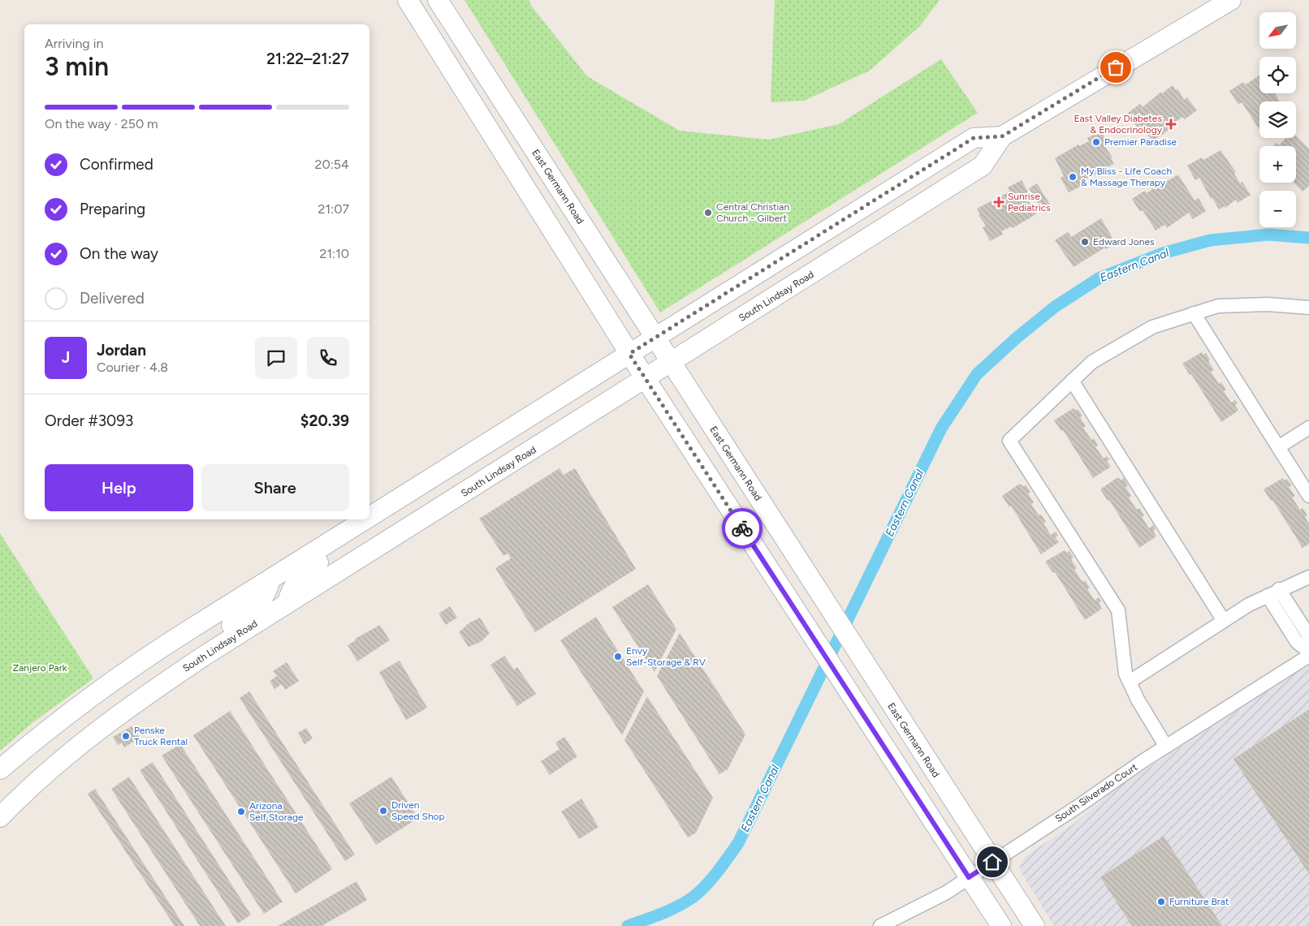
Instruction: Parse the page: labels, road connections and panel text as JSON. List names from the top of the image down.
{
  "streets": {
    "main road": ["East Germann Road", "South Lindsay Road"],
    "street": ["South Silverado Court"]
  },
  "crossings": [
    ["East Germann Road", "South Lindsay Road"],
    ["East Germann Road", "South Silverado Court"]
  ],
  "water": ["Eastern Canal"],
  "parks": ["Zanjero Park"],
  "places": {
    "health": ["East Valley Diabetes & Endocrinology", "Sunrise Pediatrics"],
    "other": [
      "Premier Paradise",
      "My Bliss - Life Coach & Massage Therapy",
      "Central Christian Church - Gilbert",
      "Edward Jones",
      "Envy Self-Storage & RV",
      "Penske Truck Rental",
      "Driven Speed Shop",
      "Arizona Self Storage",
      "Furniture Brat"
    ]
  },
  "north": "bottom left",
  "page": {
    "map_buttons": ["+", "−"],
    "heading": ["3 min", "Arriving in", "21:22–21:27"],
    "panel": [
      "Jordan",
      "Courier · 4.8",
      "Order #3093",
      "$20.39"
    ],
    "bar": "On the way · 250 m",
    "list": [
      ["Confirmed", "20:54"],
      ["Preparing", "21:07"],
      ["On the way", "21:10"],
      "Delivered"
    ],
    "round": "J",
    "buttons": ["Help", "Share"]
  }
}
